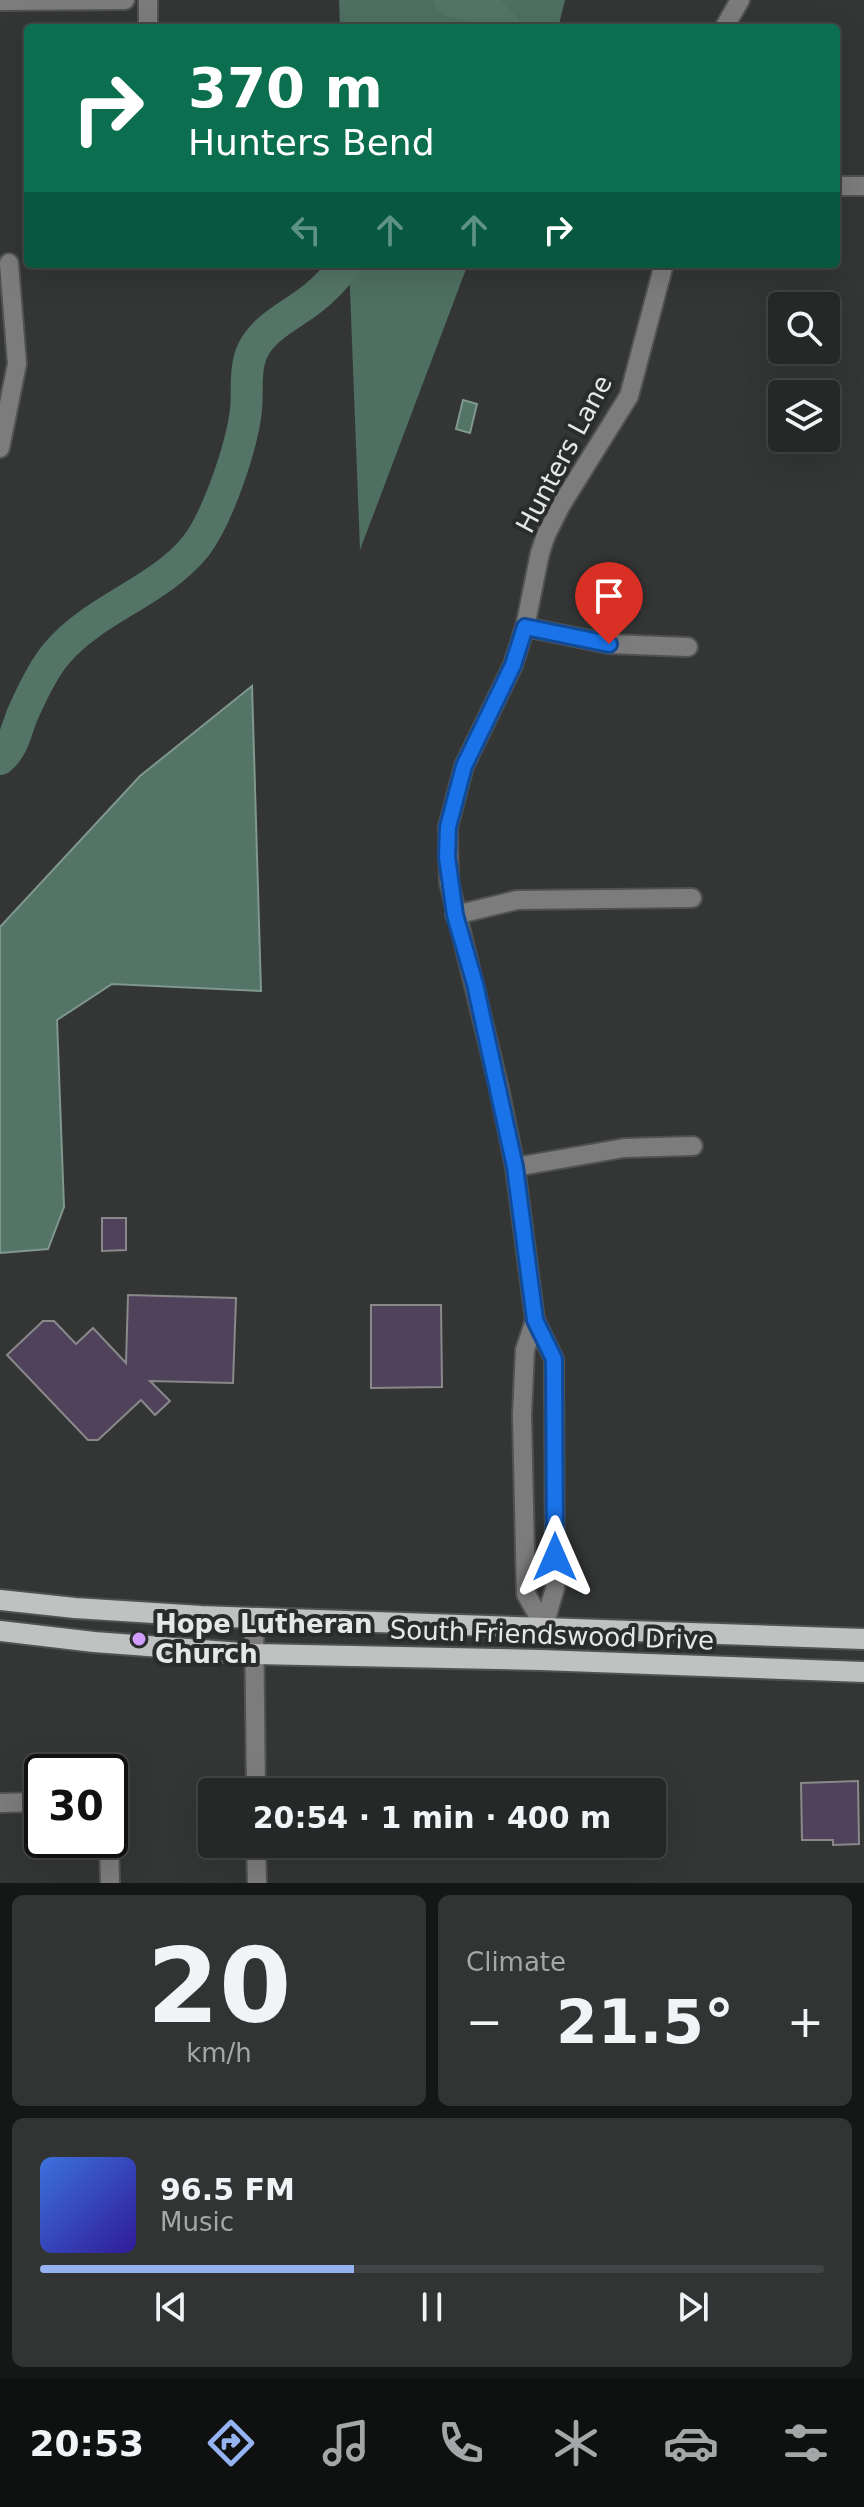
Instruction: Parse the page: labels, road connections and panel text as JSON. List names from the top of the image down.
{
  "streets": {
    "main road": ["South Friendswood Drive"],
    "street": ["Hunters Lane"]
  },
  "crossings": [
    ["Hunters Lane", "South Friendswood Drive"]
  ],
  "places": ["Hope Lutheran Church"],
  "page": {
    "turn": ["370 m", "Hunters Bend"],
    "limit": "30",
    "trip": "20:54 · 1 min · 400 m",
    "tile": [
      ["20", "km/h"],
      "Climate"
    ],
    "heat": ["−", "21.5°", "+"],
    "song": ["96.5 FM", "Music"],
    "tabs": "20:53"
  }
}
